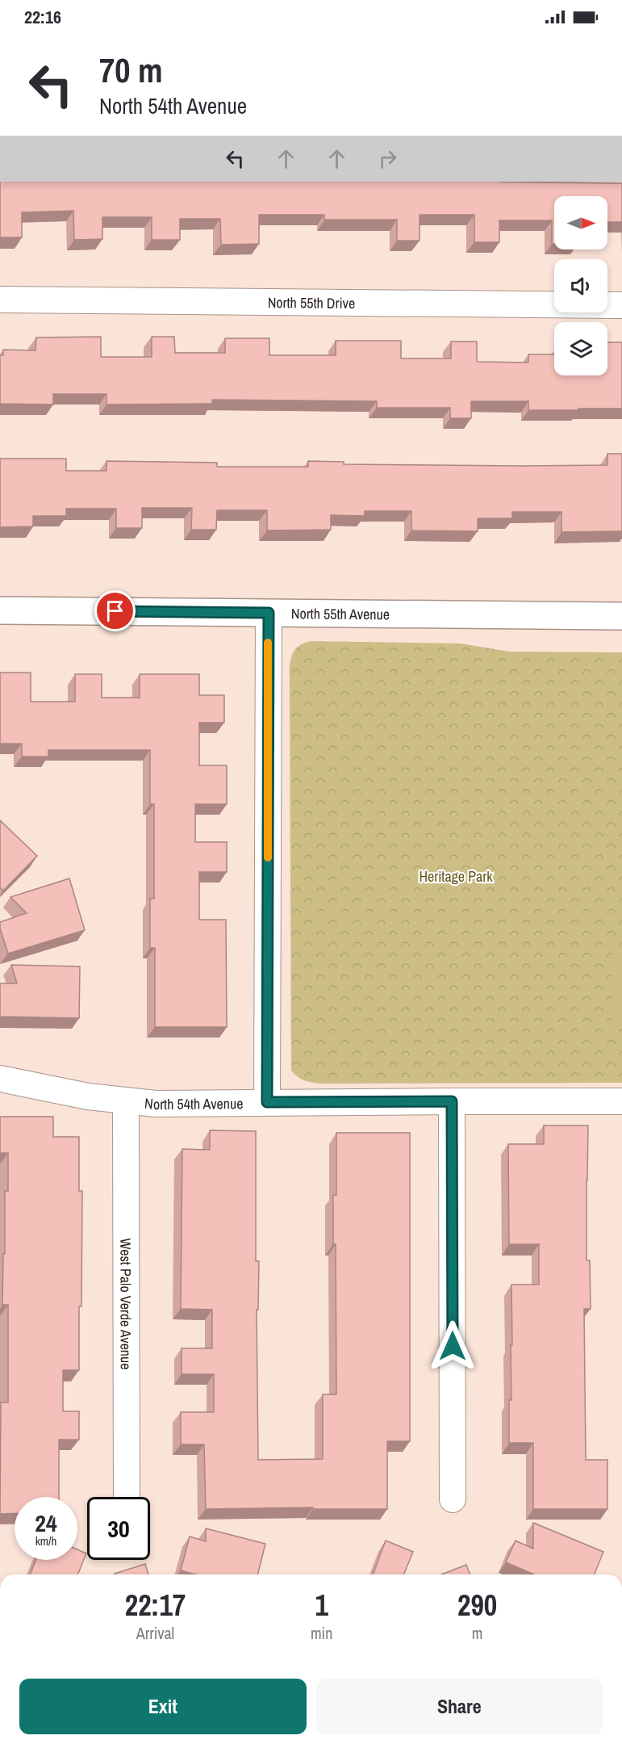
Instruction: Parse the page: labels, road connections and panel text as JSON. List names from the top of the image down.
{
  "streets": {
    "street": [
      "North 55th Drive",
      "North 55th Avenue",
      "North 54th Avenue",
      "West Palo Verde Avenue"
    ]
  },
  "crossings": [
    ["North 54th Avenue", "West Palo Verde Avenue"]
  ],
  "parks": ["Heritage Park"],
  "north": "right",
  "page": {
    "status": "22:16",
    "turn": ["70 m", "North 54th Avenue"],
    "speed": "24 km/h",
    "limit": "30",
    "eta": [
      "22:17",
      "Arrival",
      "1",
      "min",
      "290",
      "m"
    ],
    "buttons": ["Exit", "Share"]
  }
}
